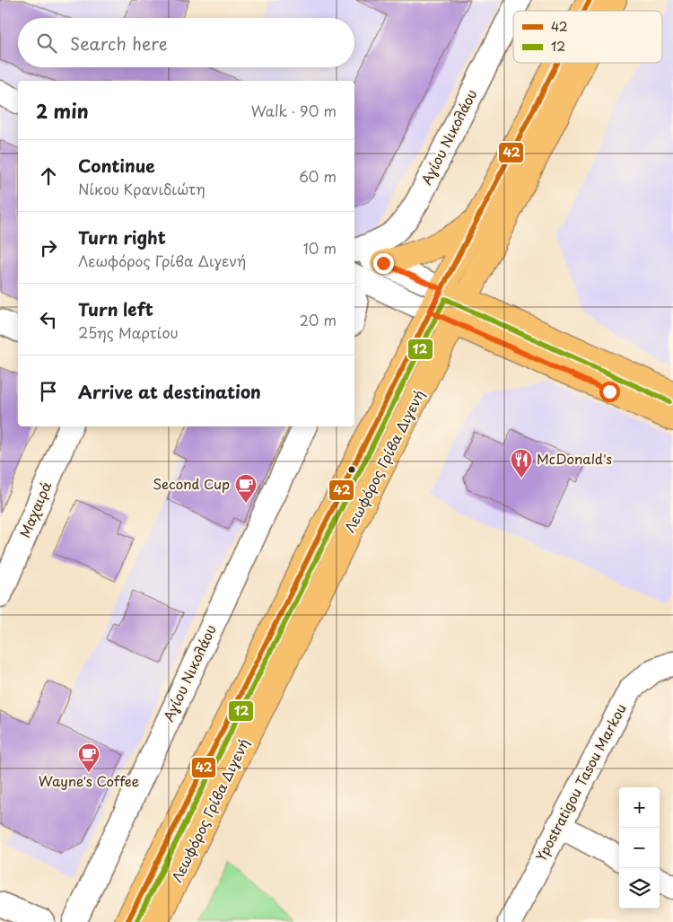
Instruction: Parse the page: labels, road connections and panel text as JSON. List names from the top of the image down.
{
  "streets": {
    "main road": ["Λεωφόρος Γρίβα Διγενή"],
    "street": ["Αγίου Νικολάου", "Μαχαιρά", "Ypostratigou Tasou Markou"]
  },
  "places": {
    "restaurant": ["McDonald's"],
    "cafe": ["Second Cup", "Wayne's Coffee"]
  },
  "lines": ["transit line 42", "transit line 12"],
  "legend": ["42", "12"],
  "page": {
    "search": "Search here",
    "heading": ["2 min", "Walk · 90 m"],
    "list": [
      ["Continue", "Νίκου Κρανιδιώτη", "60 m"],
      ["Turn right", "Λεωφόρος Γρίβα Διγενή", "10 m"],
      ["Turn left", "25ης Μαρτίου", "20 m"],
      "Arrive at destination"
    ],
    "map_buttons": ["+", "−"]
  }
}
